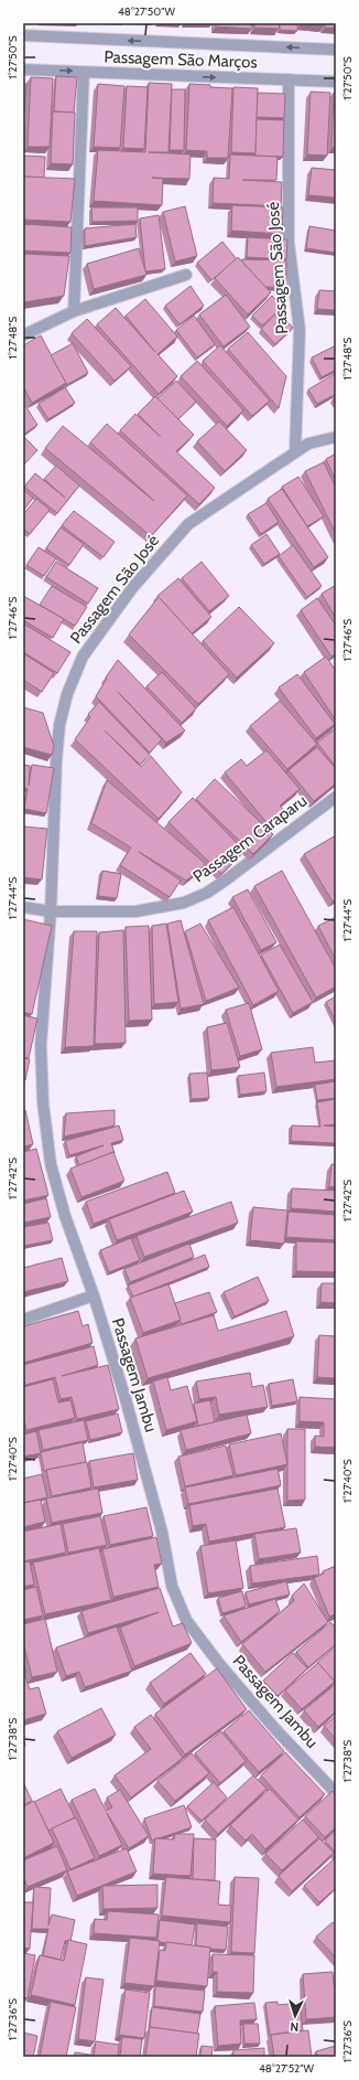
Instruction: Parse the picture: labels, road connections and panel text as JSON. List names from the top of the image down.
{
  "streets": {
    "street": [
      "Passagem São Marços",
      "Passagem São José",
      "Passagem Caraparu",
      "Passagem Jambu"
    ]
  },
  "crossings": [
    ["Passagem São Marços", "Passagem São José"],
    ["Passagem São José", "Passagem Caraparu"],
    ["Passagem São José", "Passagem Jambu"],
    ["Passagem Caraparu", "Passagem Jambu"]
  ],
  "north": "bottom",
  "coordinates": [
    "48°27'50\"W",
    "1°27'50\"S",
    "1°27'48\"S",
    "1°27'46\"S",
    "1°27'44\"S",
    "1°27'42\"S",
    "1°27'40\"S",
    "1°27'38\"S",
    "1°27'36\"S",
    "48°27'52\"W"
  ]
}
